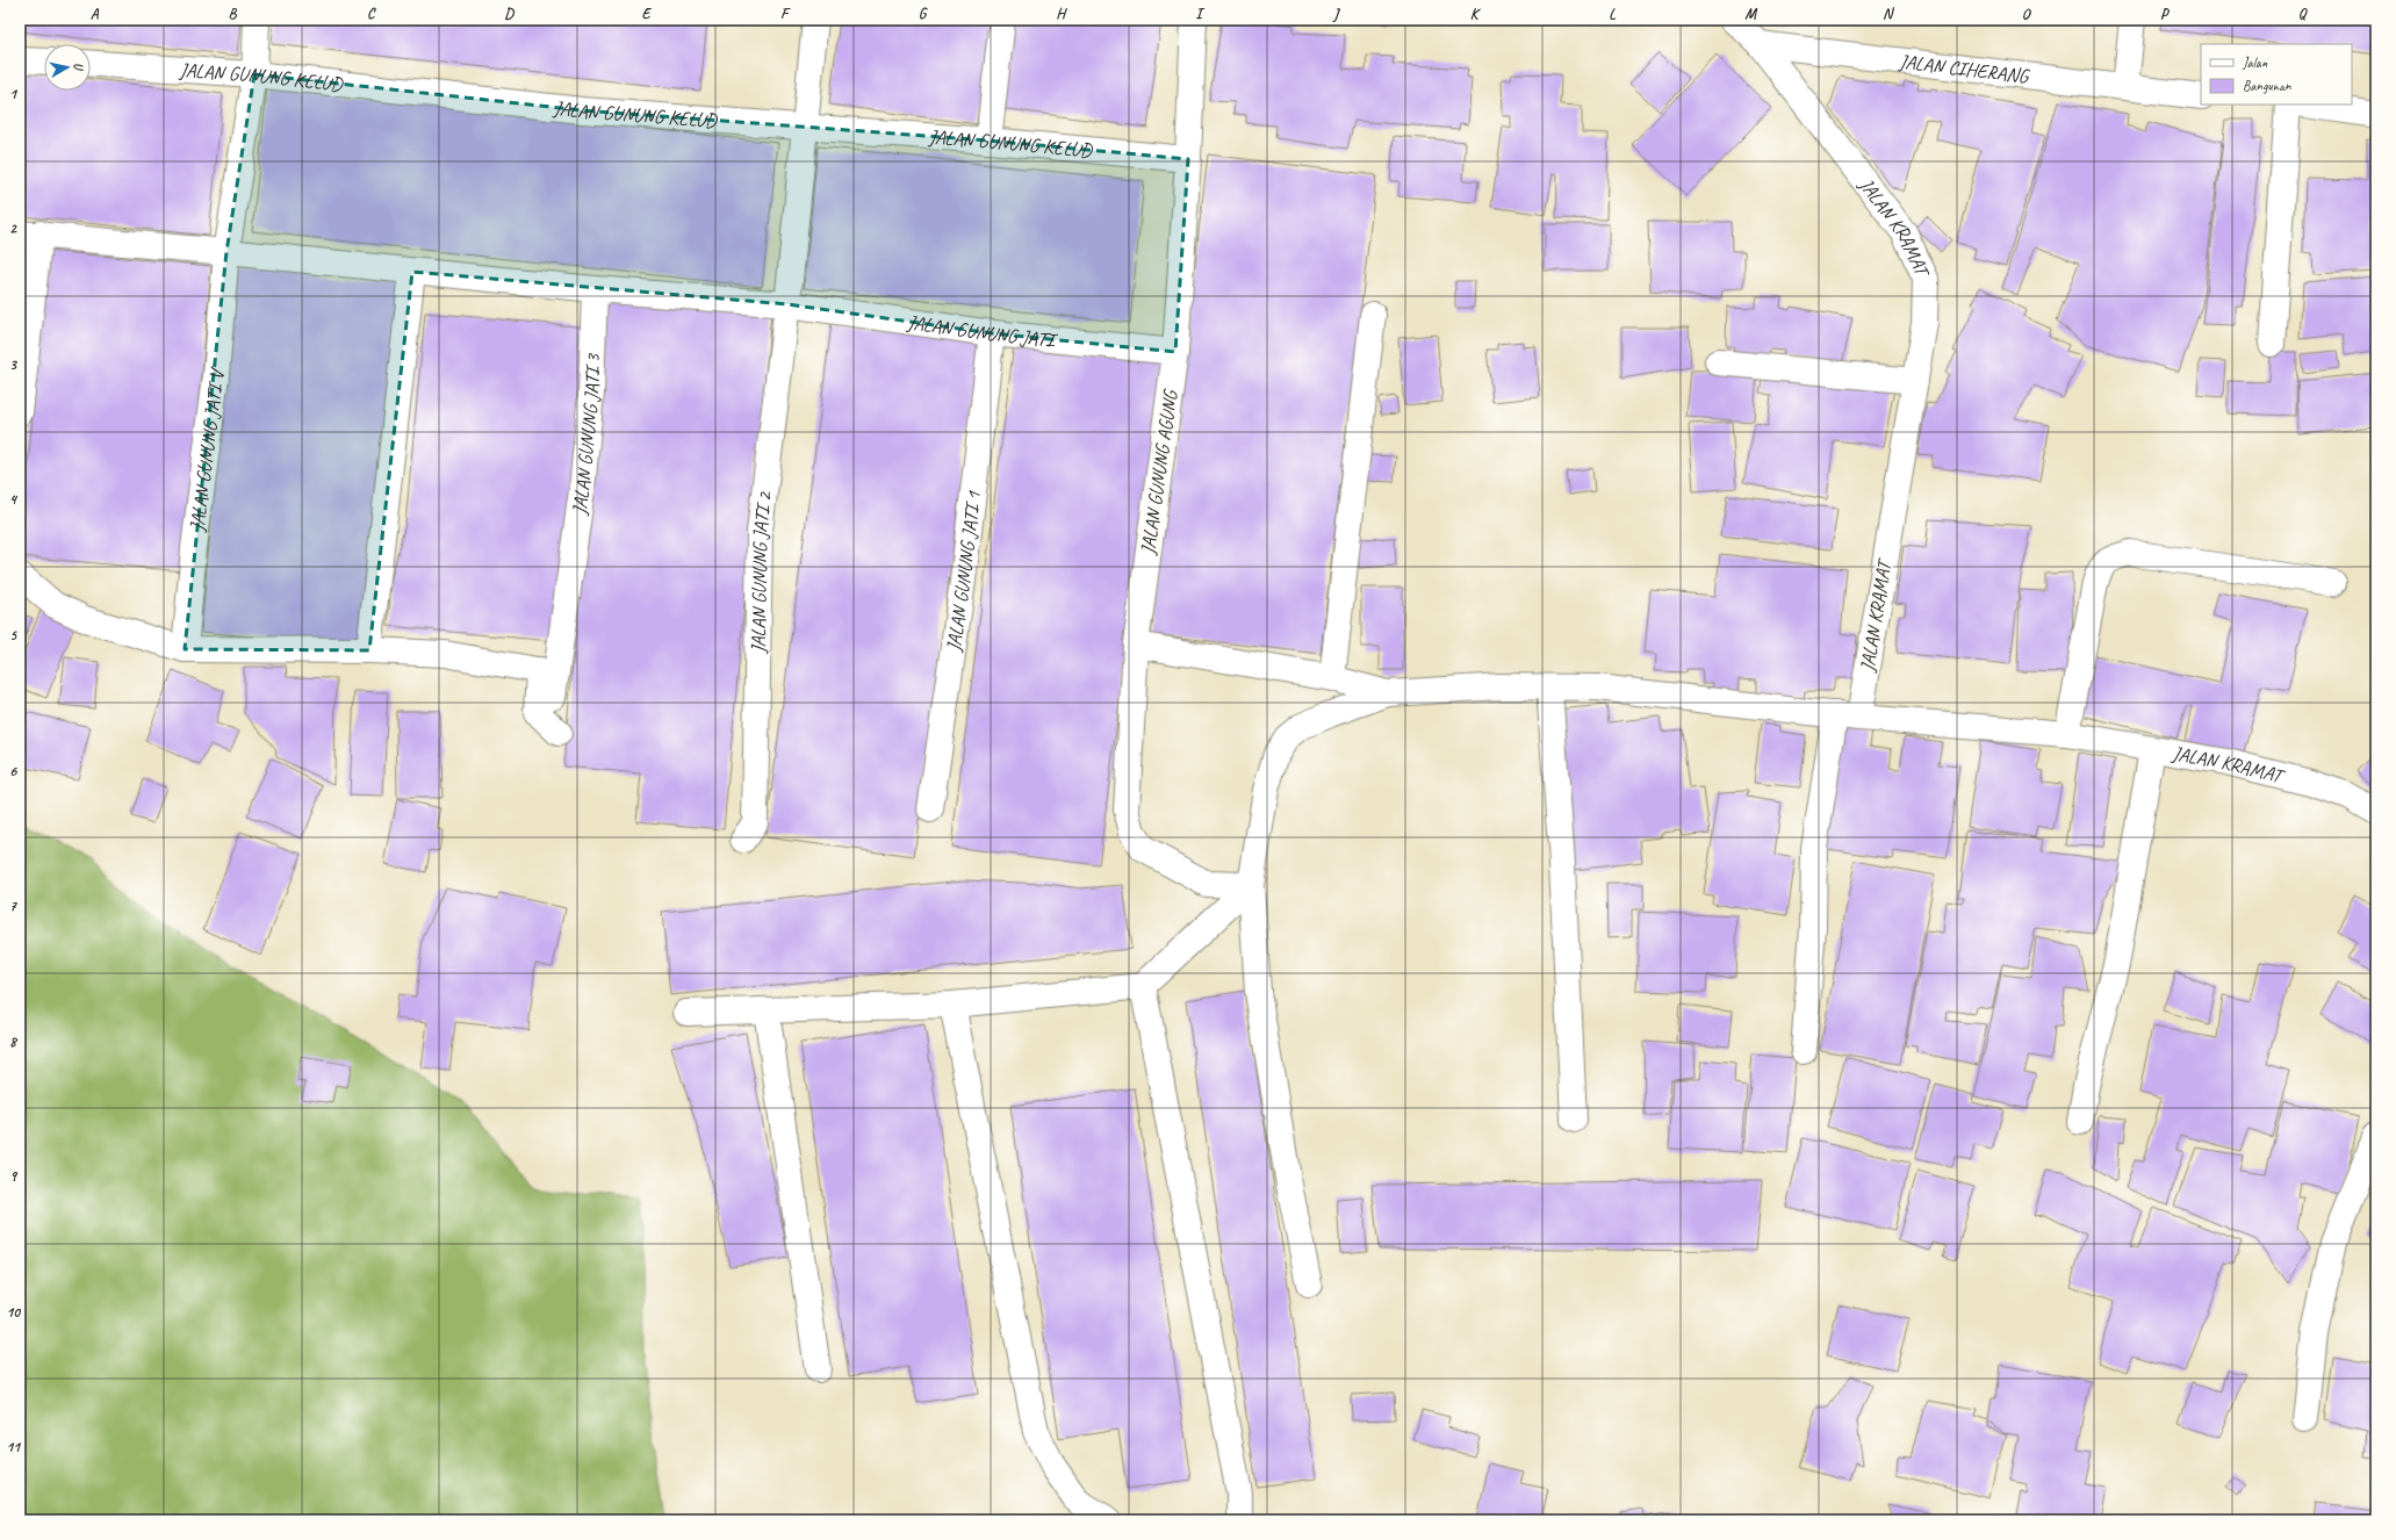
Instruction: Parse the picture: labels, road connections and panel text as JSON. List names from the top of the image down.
{
  "streets": {
    "street": [
      "JALAN CIHERANG",
      "JALAN GUNUNG KELUD",
      "JALAN KRAMAT",
      "JALAN GUNUNG JATI",
      "JALAN GUNUNG JATI 3",
      "JALAN GUNUNG JATI V",
      "JALAN GUNUNG AGUNG",
      "JALAN GUNUNG JATI 1",
      "JALAN GUNUNG JATI 2"
    ]
  },
  "crossings": [
    ["JALAN CIHERANG", "JALAN KRAMAT"],
    ["JALAN GUNUNG KELUD", "JALAN GUNUNG JATI V"],
    ["JALAN GUNUNG KELUD", "JALAN GUNUNG AGUNG"],
    ["JALAN GUNUNG KELUD", "JALAN GUNUNG JATI 2"],
    ["JALAN GUNUNG JATI", "JALAN GUNUNG JATI 3"],
    ["JALAN GUNUNG JATI", "JALAN GUNUNG JATI V"],
    ["JALAN GUNUNG JATI", "JALAN GUNUNG AGUNG"],
    ["JALAN GUNUNG JATI", "JALAN GUNUNG JATI 1"],
    ["JALAN GUNUNG JATI", "JALAN GUNUNG JATI 2"]
  ],
  "legend": ["Jalan", "Bangunan"],
  "north": "right",
  "grid": {
    "columns": [
      "A",
      "B",
      "C",
      "D",
      "E",
      "F",
      "G",
      "H",
      "I",
      "J",
      "K",
      "L",
      "M",
      "N",
      "O",
      "P",
      "Q"
    ],
    "rows": [
      "1",
      "2",
      "3",
      "4",
      "5",
      "6",
      "7",
      "8",
      "9",
      "10",
      "11"
    ]
  }
}
